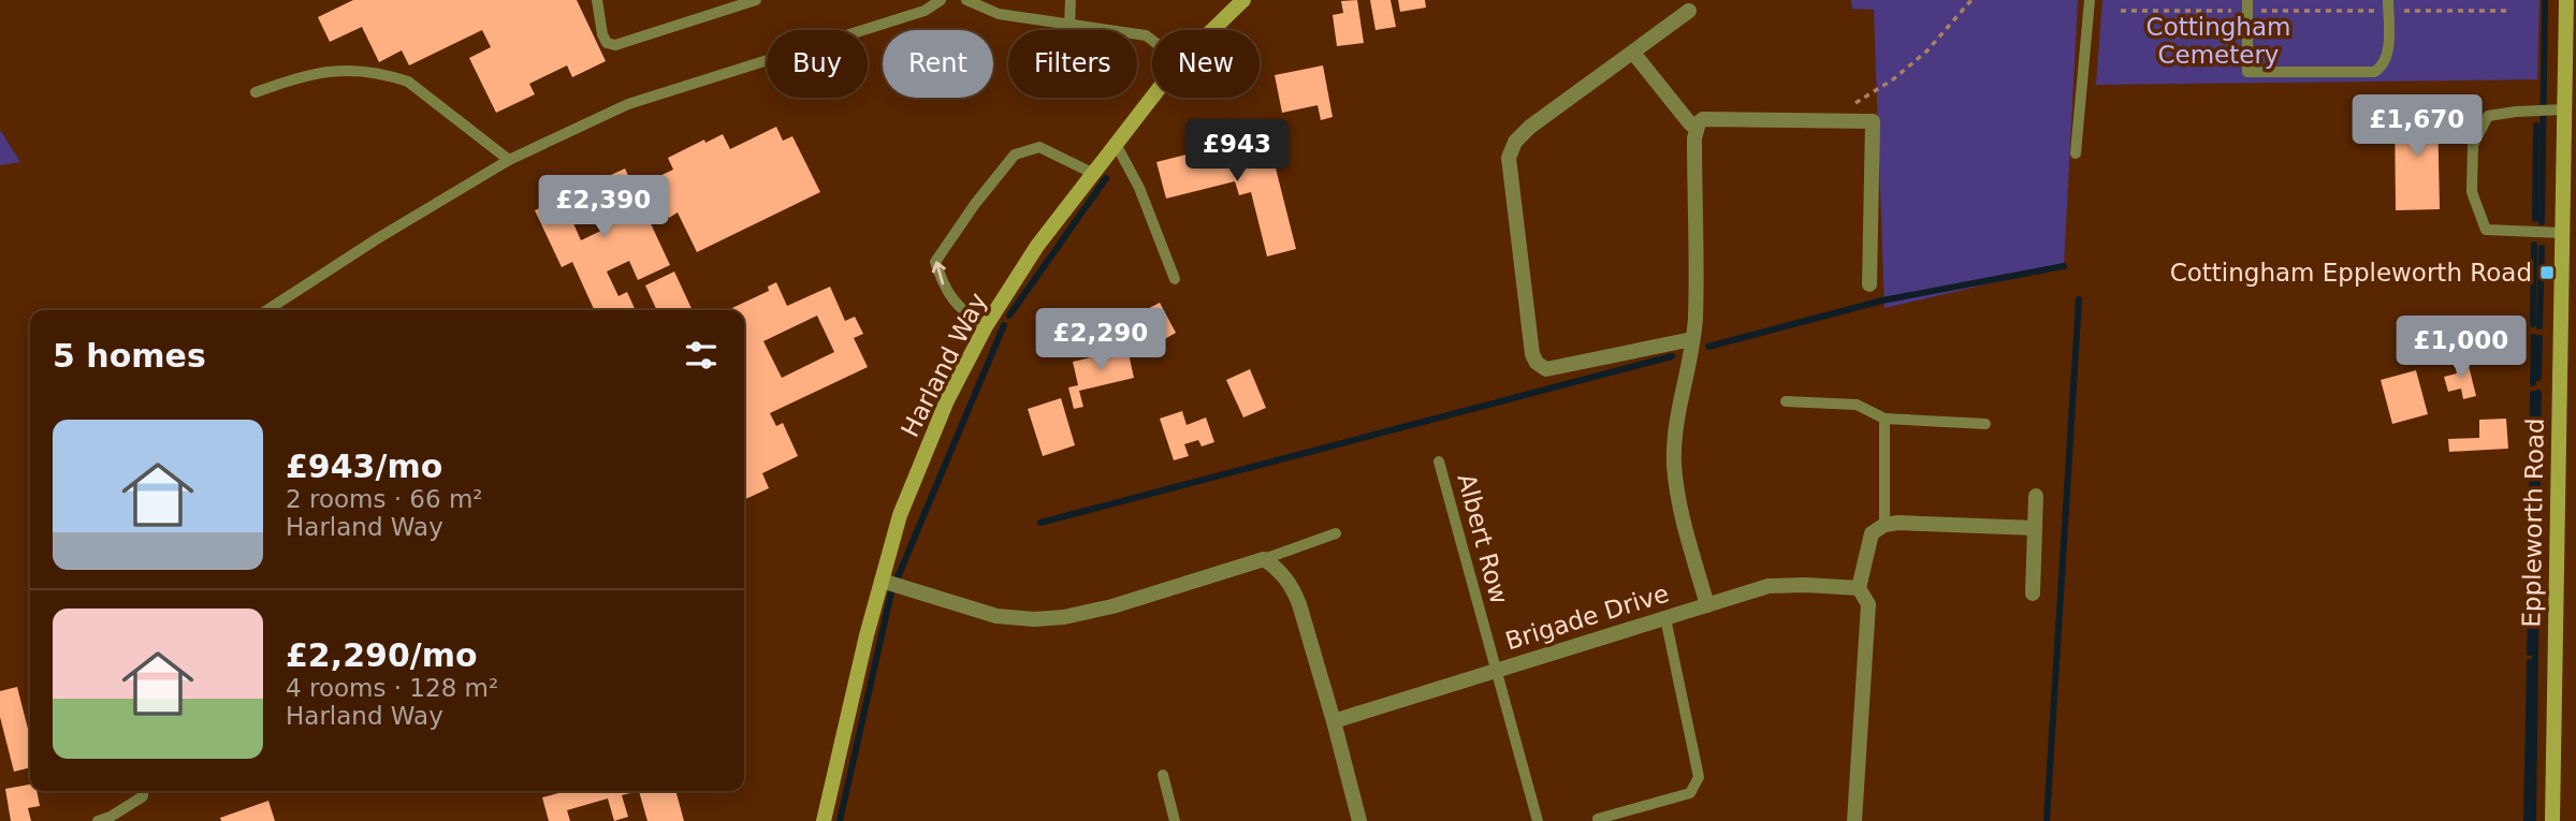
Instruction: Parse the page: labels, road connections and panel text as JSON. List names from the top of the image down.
{
  "streets": {
    "main road": ["Harland Way", "Eppleworth Road"],
    "street": ["Brigade Drive"],
    "lane": ["Albert Row"]
  },
  "crossings": [
    ["Albert Row", "Brigade Drive"]
  ],
  "parks": ["Cottingham Cemetery"],
  "places": {
    "transit": ["Cottingham Eppleworth Road"]
  },
  "page": {
    "chip": [
      "Buy",
      "Rent",
      "Filters",
      "New"
    ],
    "price": [
      "£1,670",
      "£943",
      "£2,390",
      "£2,290",
      "£1,000"
    ],
    "heading": "5 homes",
    "list": [
      {
        "name": "£943/mo",
        "note": "2 rooms · 66 m² · Harland Way"
      },
      {
        "name": "£2,290/mo",
        "note": "4 rooms · 128 m² · Harland Way"
      }
    ]
  }
}
